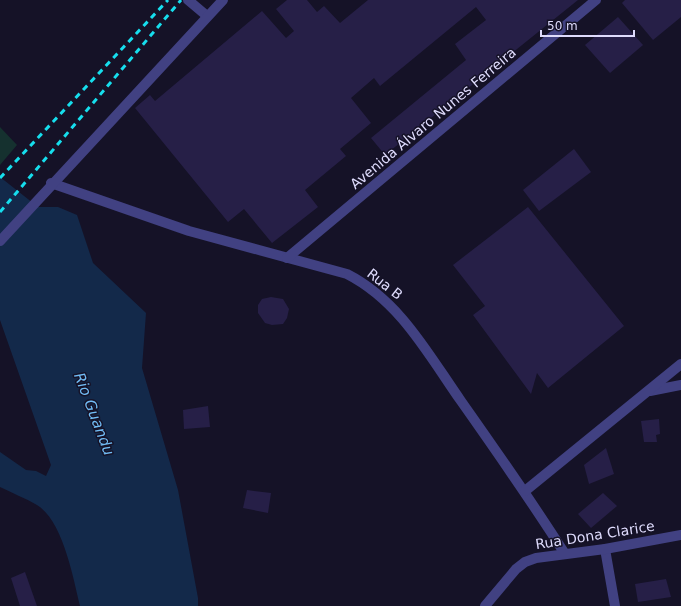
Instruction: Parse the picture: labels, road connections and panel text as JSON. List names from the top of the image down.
{
  "streets": {
    "street": ["Avenida Álvaro Nunes Ferreira", "Rua B", "Rua Dona Clarice"]
  },
  "crossings": [
    ["Avenida Álvaro Nunes Ferreira", "Rua B"],
    ["Rua B", "Rua Dona Clarice"]
  ],
  "water": ["Rio Guandu"],
  "scale_bar": "50 m"
}
